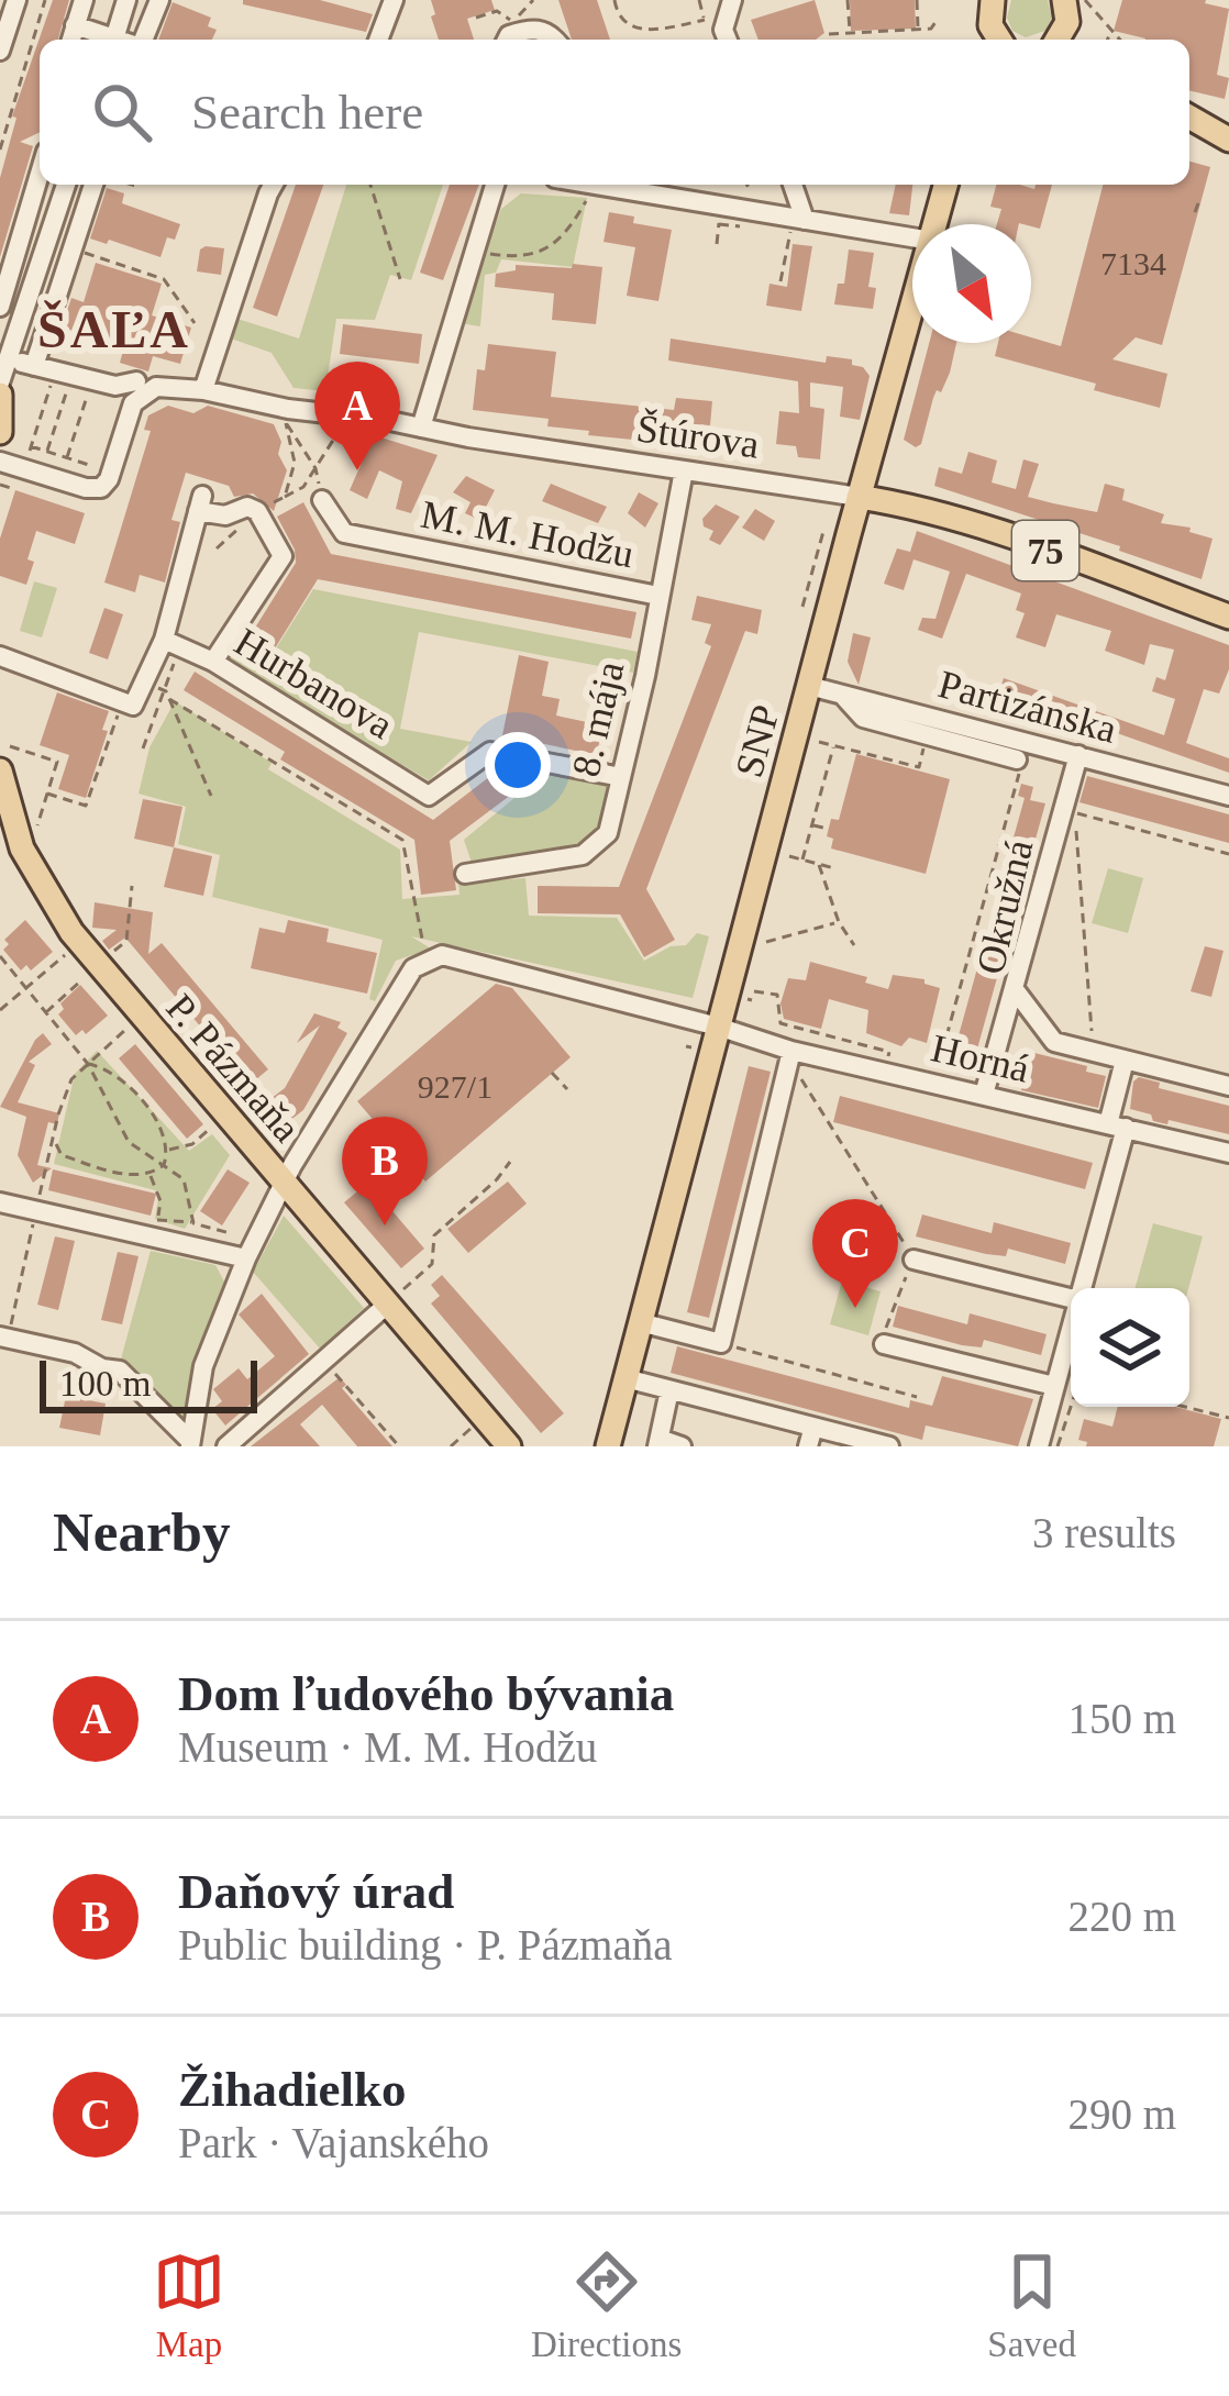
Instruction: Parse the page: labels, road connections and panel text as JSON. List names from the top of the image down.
{
  "streets": {
    "main road": [
      "Štúrova",
      "75",
      "SNP",
      "P. Pázmaňa"
    ],
    "street": [
      "M. M. Hodžu",
      "Hurbanova",
      "Partizánska",
      "8. mája",
      "Okružná",
      "Horná"
    ]
  },
  "crossings": [
    ["Štúrova", "8. mája"],
    ["Štúrova", "SNP"],
    ["M. M. Hodžu", "8. mája"],
    ["Hurbanova", "8. mája"],
    ["Partizánska", "SNP"],
    ["Partizánska", "Okružná"],
    ["SNP", "Horná"],
    ["Horná", "P. Pázmaňa"]
  ],
  "districts": ["ŠAĽA"],
  "house_numbers": ["7134", "927/1"],
  "scale_bar": "100 m",
  "north": "bottom right",
  "page": {
    "search": "Search here",
    "pins": ["A", "B", "C"],
    "scale": "100 m",
    "heading": ["Nearby", "3 results"],
    "list": [
      {
        "mark": "A",
        "name": "Dom ľudového bývania",
        "note": "Museum · M. M. Hodžu",
        "value": "150 m"
      },
      {
        "mark": "B",
        "name": "Daňový úrad",
        "note": "Public building · P. Pázmaňa",
        "value": "220 m"
      },
      {
        "mark": "C",
        "name": "Žihadielko",
        "note": "Park · Vajanského",
        "value": "290 m"
      }
    ],
    "nav": ["Map", "Directions", "Saved"]
  }
}
